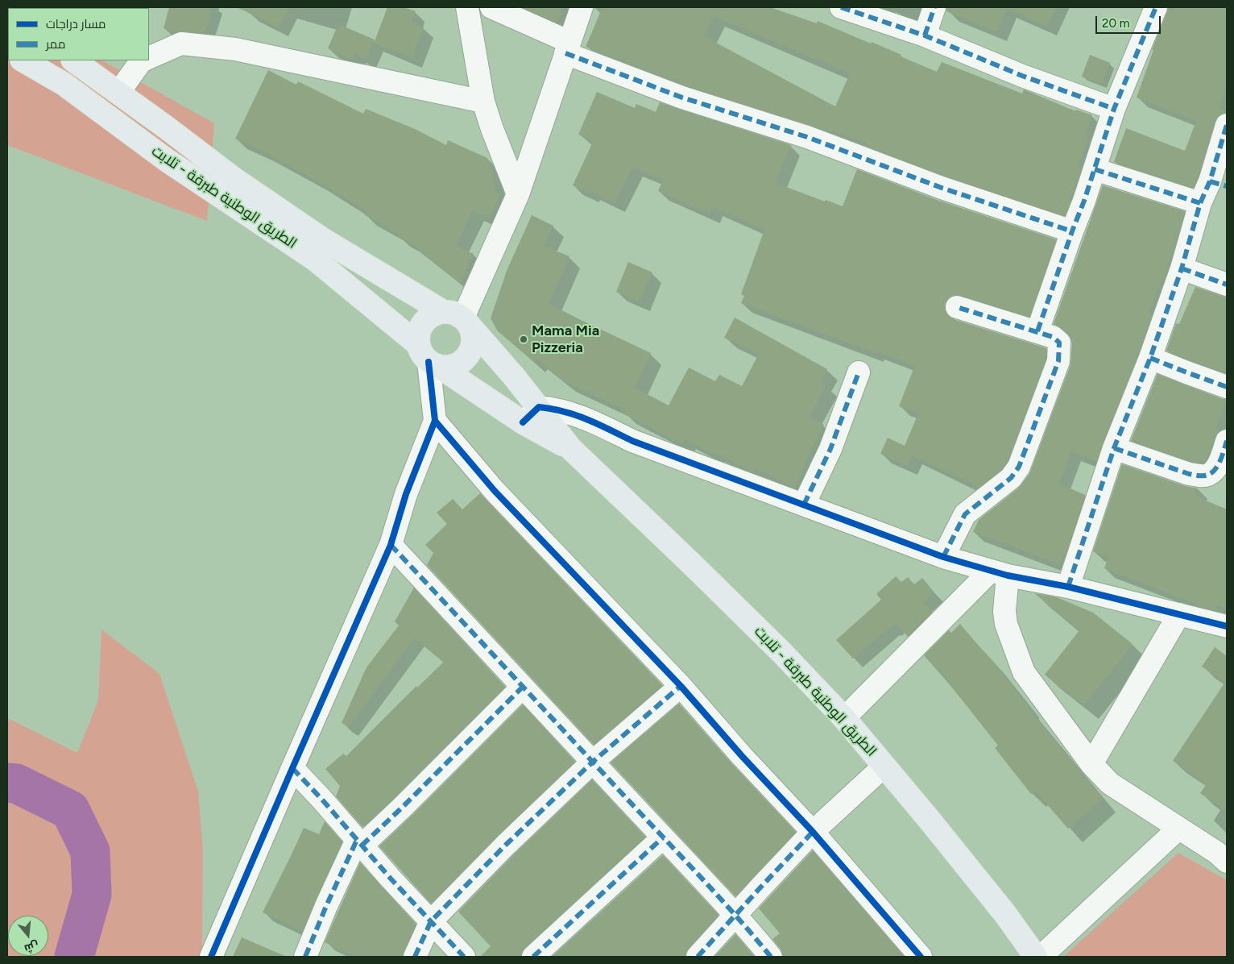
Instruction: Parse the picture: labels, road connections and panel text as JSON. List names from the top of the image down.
{
  "streets": {
    "main road": ["الطريق الوطنية طبرقة - تلابت"]
  },
  "places": ["Mama Mia Pizzeria"],
  "legend": ["مسار دراجات", "ممر"],
  "scale_bar": "20 m",
  "north": "bottom"
}
